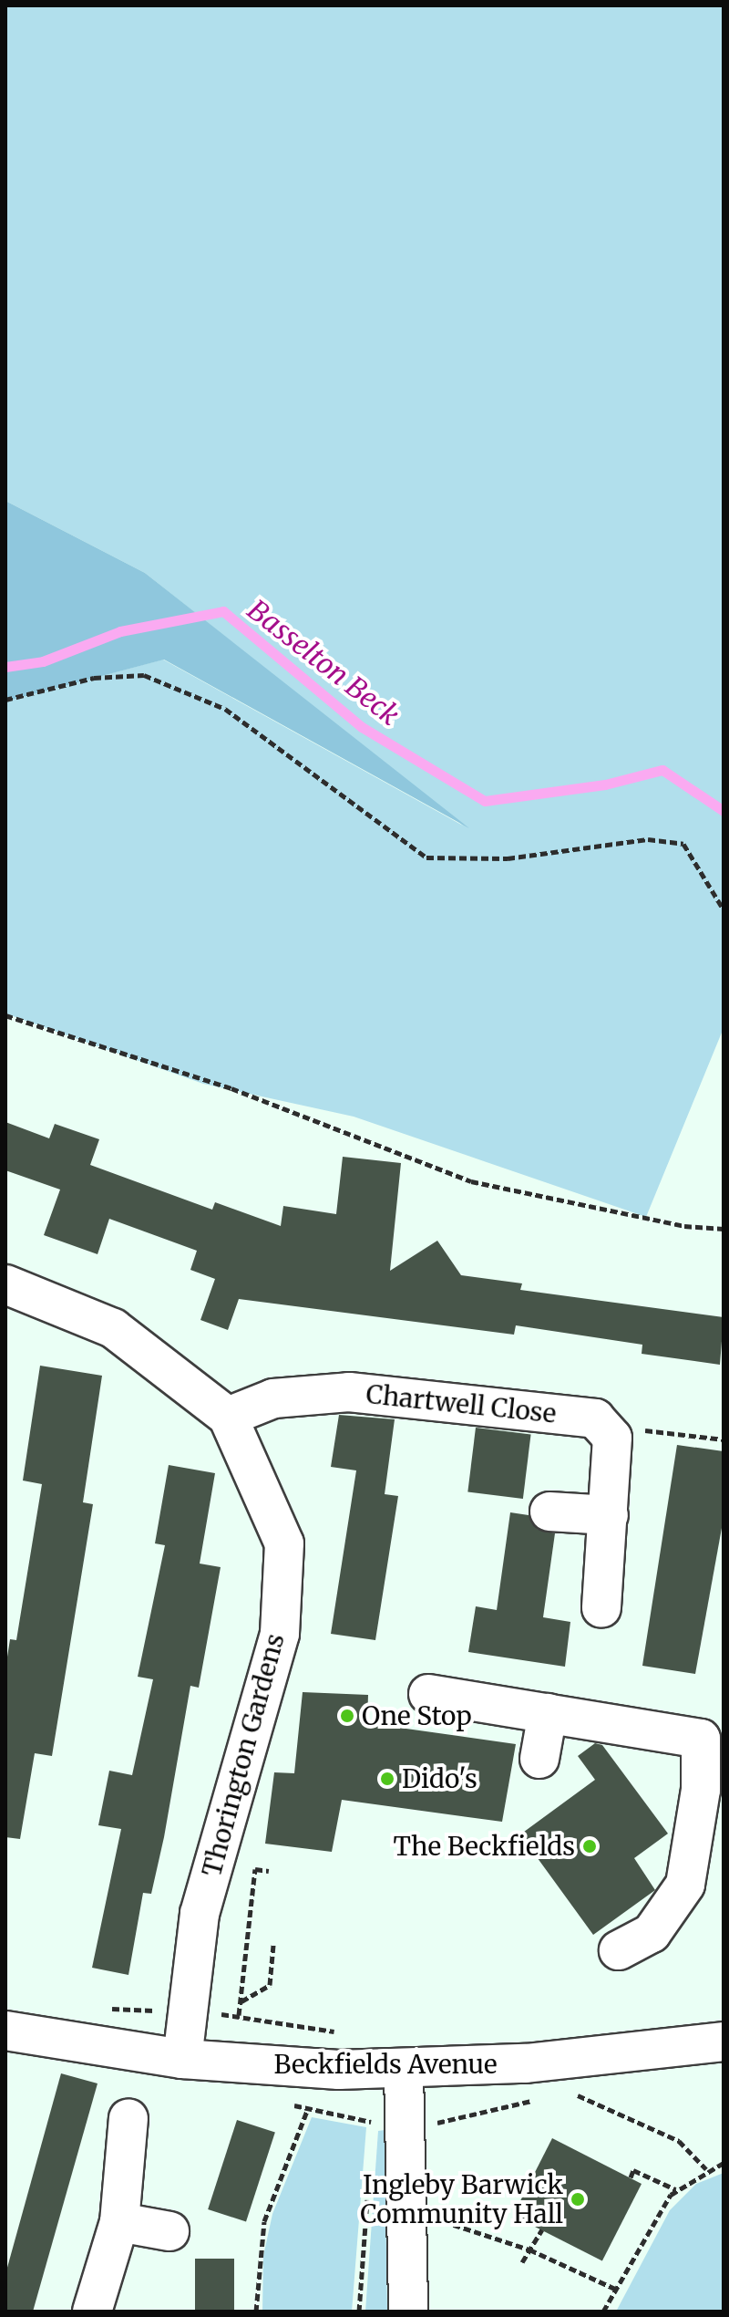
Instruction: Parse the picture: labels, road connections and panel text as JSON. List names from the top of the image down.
{
  "streets": {
    "street": ["Chartwell Close", "Thorington Gardens", "Beckfields Avenue"]
  },
  "crossings": [
    ["Chartwell Close", "Thorington Gardens"],
    ["Thorington Gardens", "Beckfields Avenue"]
  ],
  "water": ["Basselton Beck"],
  "places": [
    "One Stop",
    "Dido's",
    "The Beckfields",
    "Ingleby Barwick Community Hall"
  ]
}
